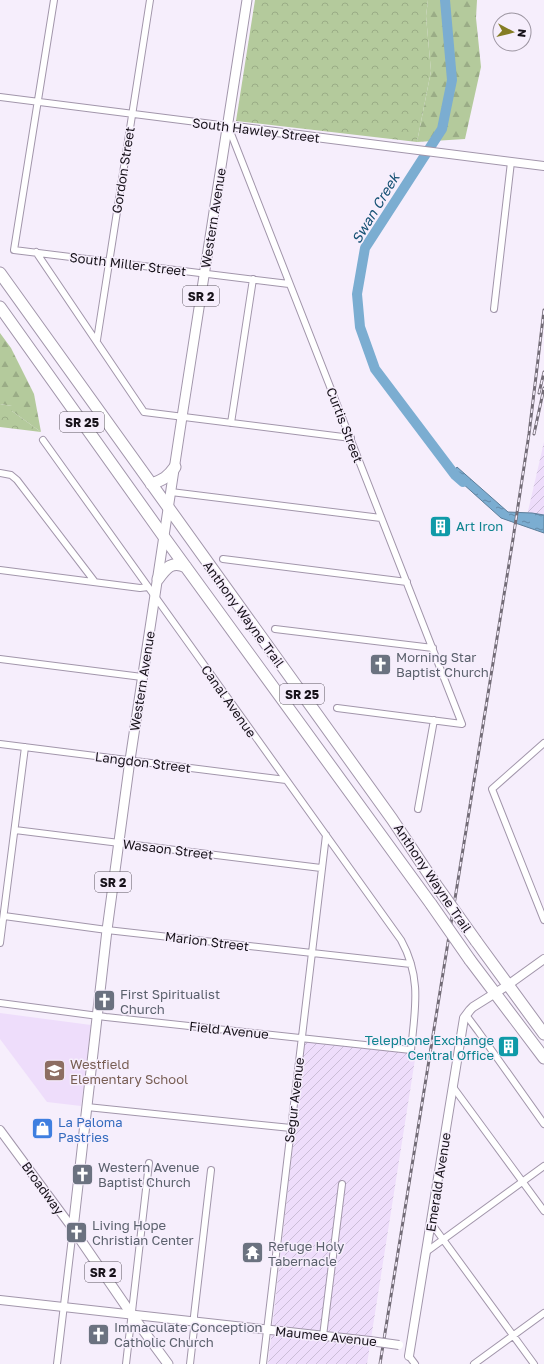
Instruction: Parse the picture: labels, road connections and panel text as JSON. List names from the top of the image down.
{
  "streets": {
    "highway": ["SR 25", "Anthony Wayne Trail"],
    "main road": ["Western Avenue", "SR 2", "Broadway"],
    "street": [
      "South Hawley Street",
      "Gordon Street",
      "South Miller Street",
      "Curtis Street",
      "Canal Avenue",
      "Langdon Street",
      "Wasaon Street",
      "Marion Street",
      "Field Avenue",
      "Segur Avenue",
      "Emerald Avenue",
      "Maumee Avenue"
    ]
  },
  "crossings": [
    ["South Hawley Street", "Gordon Street"],
    ["South Hawley Street", "Western Avenue"],
    ["South Hawley Street", "South Miller Street"],
    ["South Hawley Street", "Curtis Street"],
    ["Gordon Street", "South Miller Street"],
    ["Western Avenue", "South Miller Street"],
    ["Western Avenue", "Curtis Street"],
    ["Western Avenue", "Anthony Wayne Trail"],
    ["Western Avenue", "Canal Avenue"],
    ["Western Avenue", "Langdon Street"],
    ["Western Avenue", "Wasaon Street"],
    ["Western Avenue", "Marion Street"],
    ["Western Avenue", "Field Avenue"],
    ["Western Avenue", "Broadway"],
    ["Western Avenue", "Maumee Avenue"],
    ["South Miller Street", "Curtis Street"],
    ["Canal Avenue", "Langdon Street"],
    ["Canal Avenue", "Marion Street"],
    ["Canal Avenue", "Field Avenue"],
    ["Canal Avenue", "Segur Avenue"],
    ["Wasaon Street", "Segur Avenue"],
    ["Marion Street", "Segur Avenue"],
    ["Field Avenue", "Segur Avenue"],
    ["Segur Avenue", "Maumee Avenue"],
    ["Emerald Avenue", "Maumee Avenue"],
    ["Broadway", "Maumee Avenue"]
  ],
  "water": ["Swan Creek"],
  "places": {
    "building": ["Art Iron", "Telephone Exchange Central Office"],
    "church": [
      "Morning Star Baptist Church",
      "First Spiritualist Church",
      "Western Avenue Baptist Church",
      "Living Hope Christian Center",
      "Immaculate Conception Catholic Church"
    ],
    "school or university": ["Westfield Elementary School"],
    "shop": ["La Paloma Pastries"],
    "temple": ["Refuge Holy Tabernacle"]
  },
  "north": "right"
}
